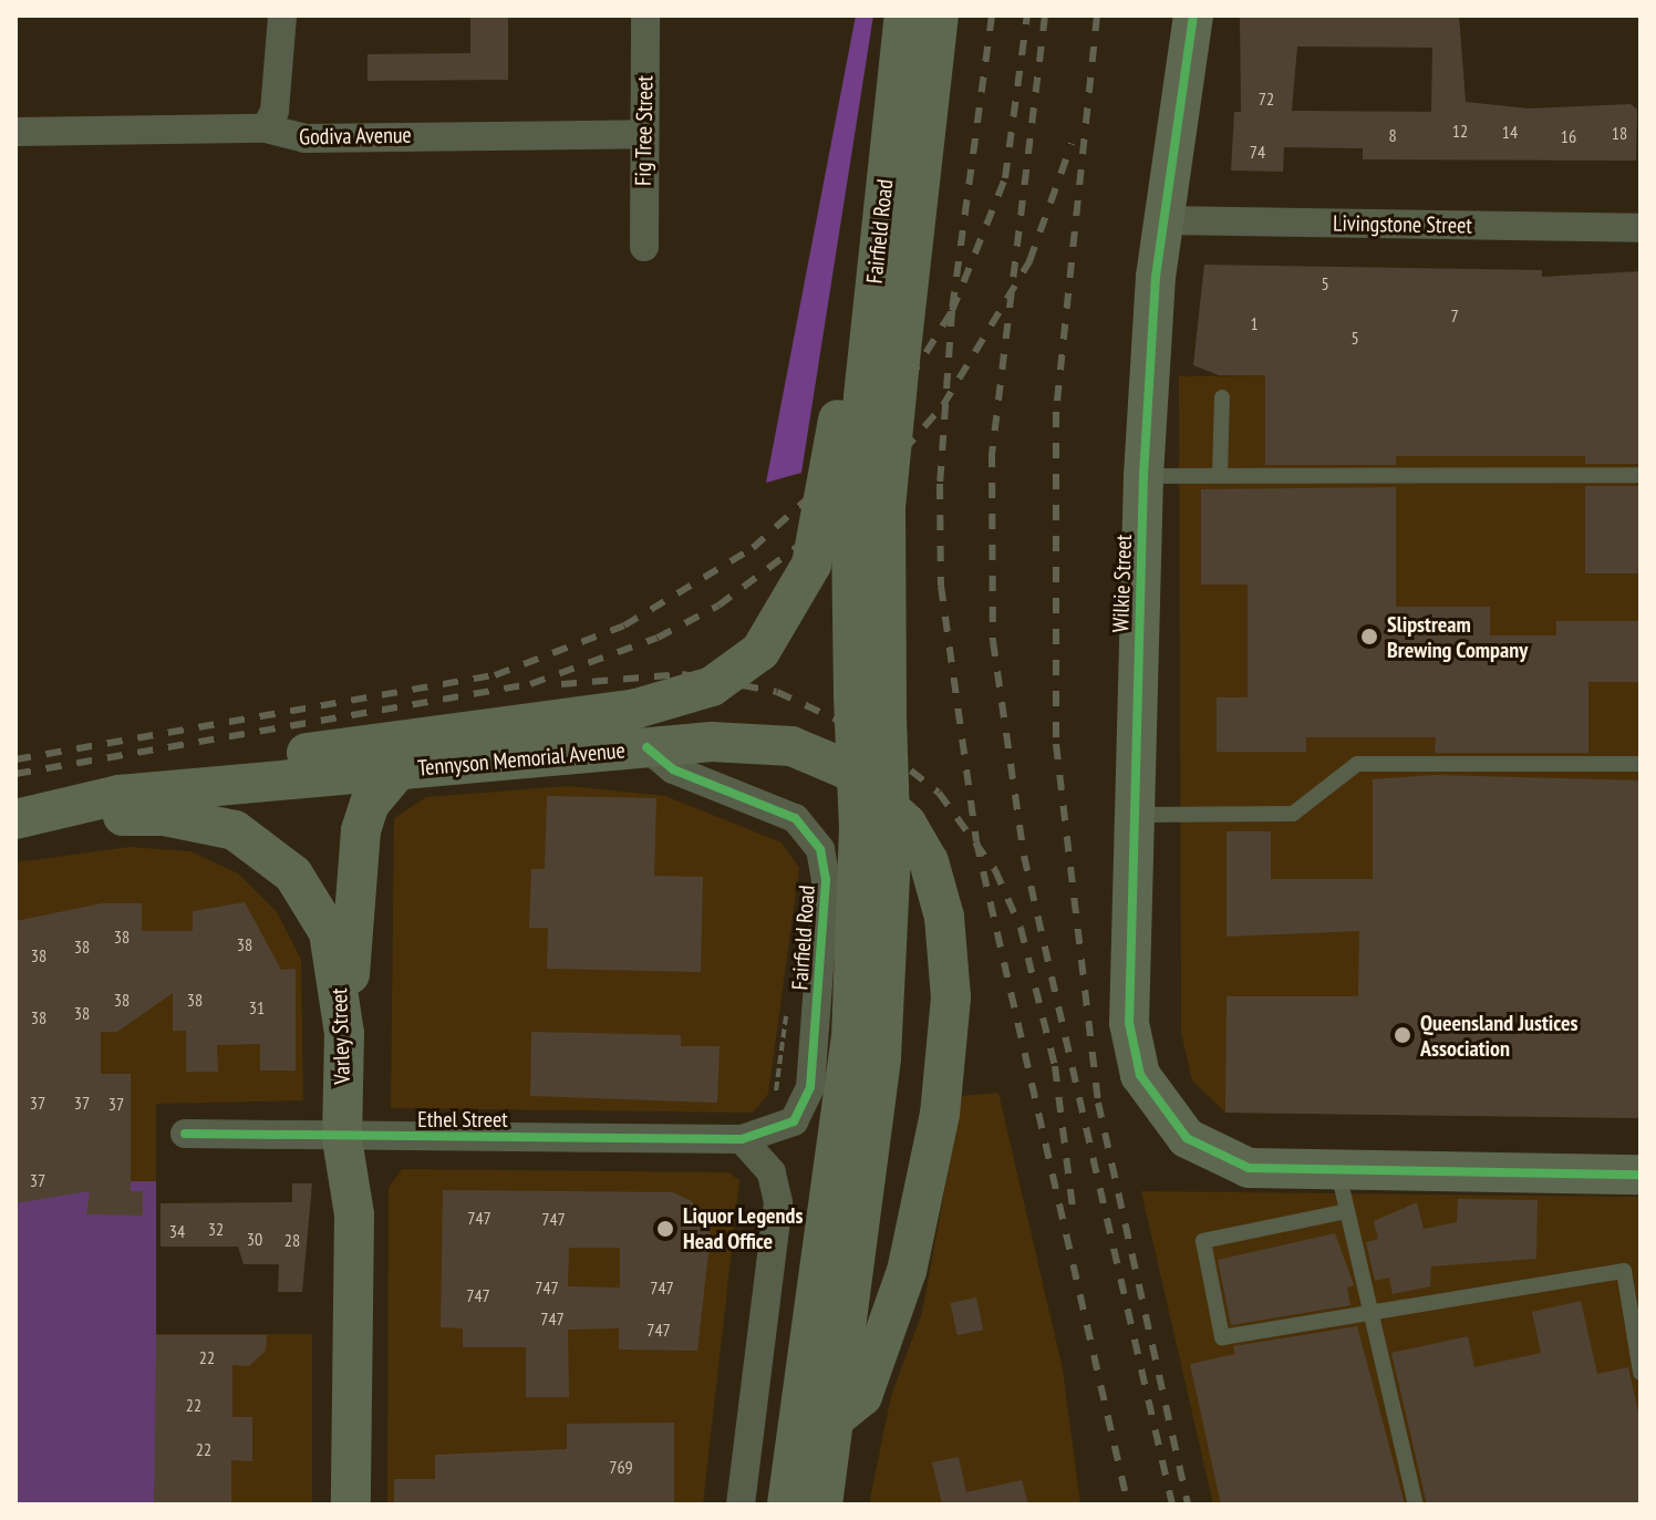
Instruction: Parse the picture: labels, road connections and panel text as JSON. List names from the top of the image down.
{
  "streets": {
    "main road": [
      "Fairfield Road",
      "Wilkie Street",
      "Tennyson Memorial Avenue",
      "Varley Street"
    ],
    "street": [
      "Fig Tree Street",
      "Godiva Avenue",
      "Livingstone Street",
      "Ethel Street"
    ]
  },
  "crossings": [
    ["Fig Tree Street", "Godiva Avenue"],
    ["Livingstone Street", "Wilkie Street"],
    ["Fairfield Road", "Tennyson Memorial Avenue"],
    ["Fairfield Road", "Ethel Street"],
    ["Varley Street", "Ethel Street"]
  ],
  "places": ["Slipstream Brewing Company", "Queensland Justices Association", "Liquor Legends Head Office"],
  "house_numbers": [
    "72",
    "12",
    "14",
    "18",
    "8",
    "16",
    "74",
    "5",
    "7",
    "1",
    "5",
    "38",
    "38",
    "38",
    "38",
    "38",
    "38",
    "31",
    "38",
    "38",
    "37",
    "37",
    "37",
    "37",
    "747",
    "747",
    "32",
    "34",
    "30",
    "28",
    "747",
    "747",
    "747",
    "747",
    "747",
    "22",
    "22",
    "22",
    "769"
  ]
}
